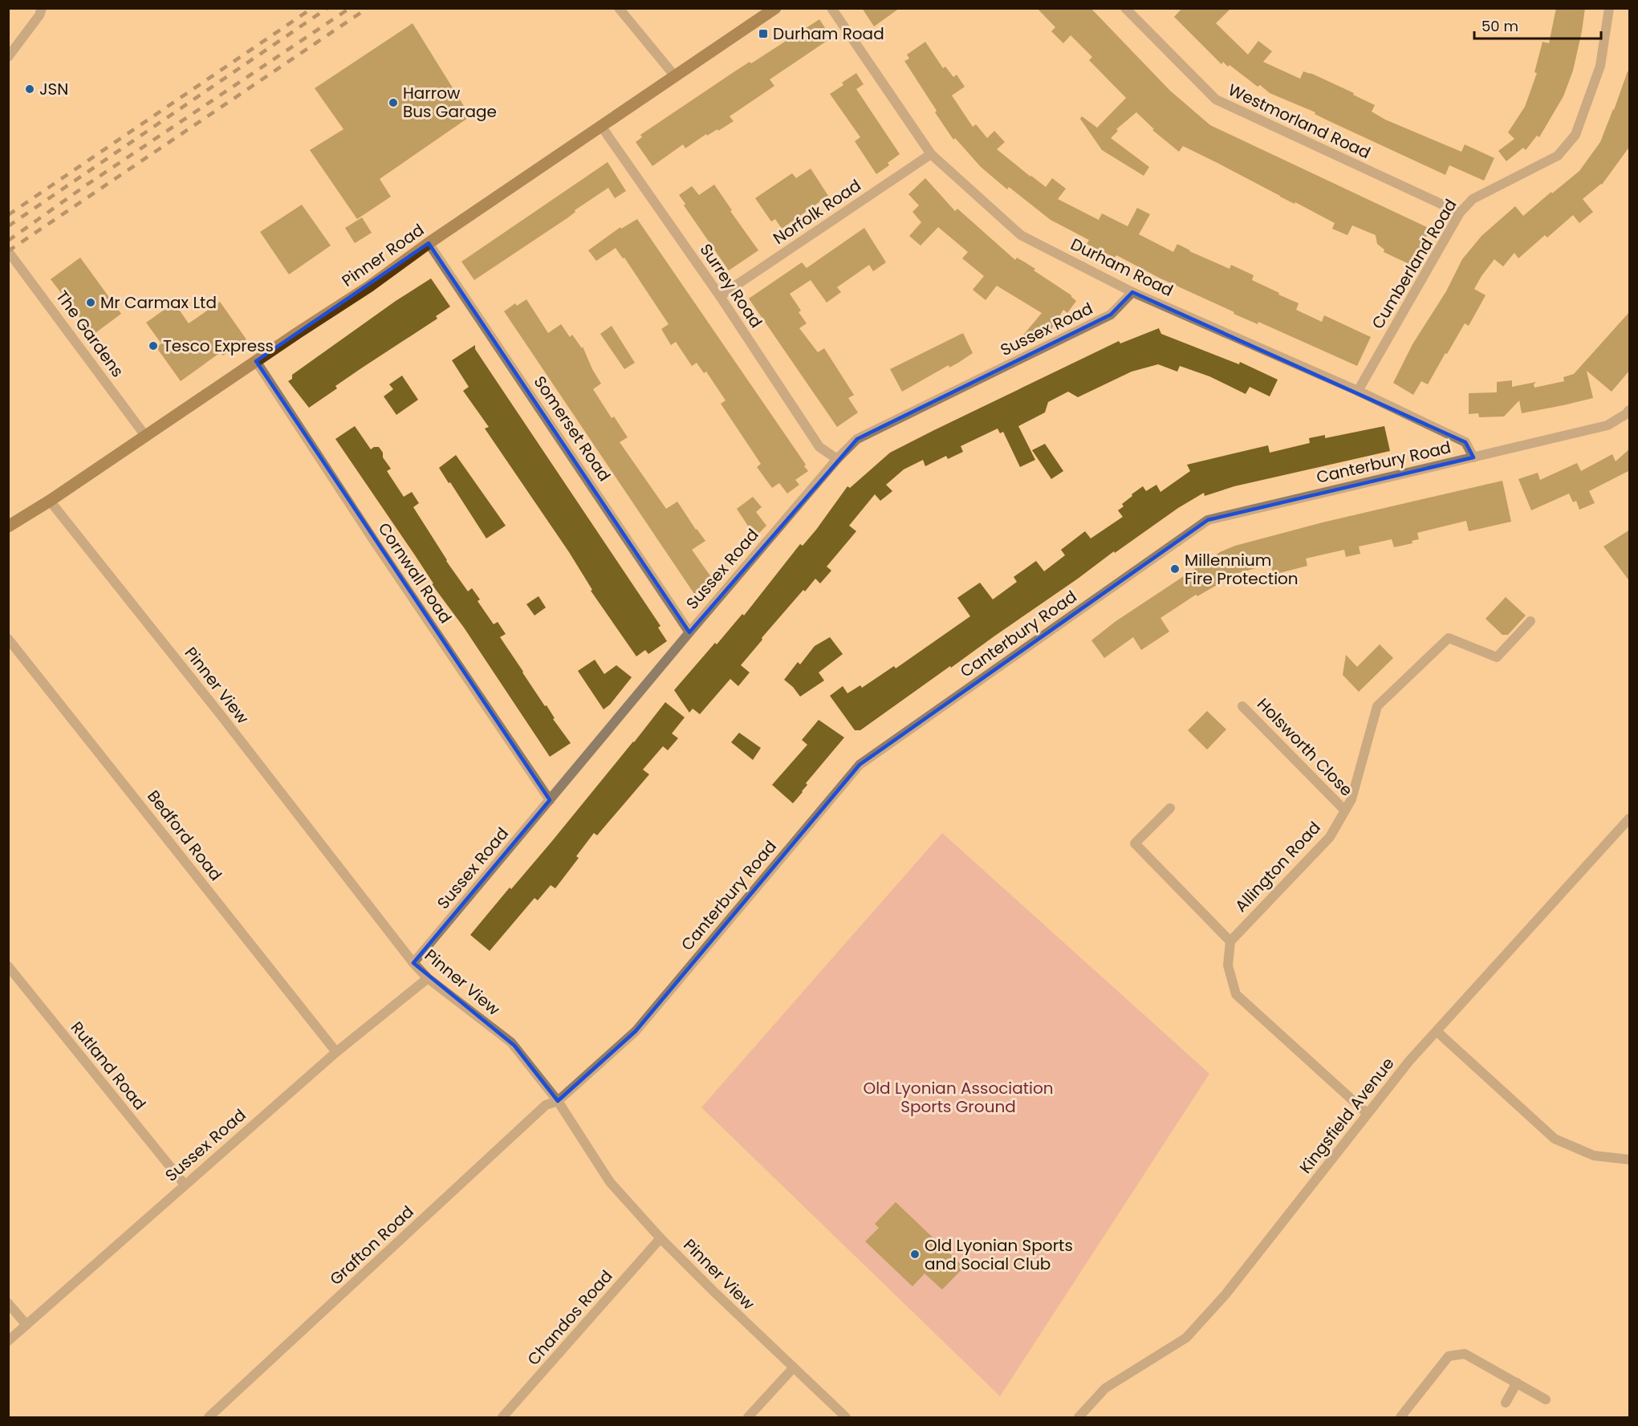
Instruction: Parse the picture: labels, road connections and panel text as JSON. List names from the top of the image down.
{
  "streets": {
    "main road": ["Pinner Road"],
    "street": [
      "Westmorland Road",
      "Norfolk Road",
      "Cumberland Road",
      "Durham Road",
      "Surrey Road",
      "Sussex Road",
      "The Gardens",
      "Somerset Road",
      "Canterbury Road",
      "Cornwall Road",
      "Pinner View",
      "Holsworth Close",
      "Bedford Road",
      "Allington Road",
      "Rutland Road",
      "Kingsfield Avenue",
      "Grafton Road",
      "Chandos Road"
    ]
  },
  "crossings": [
    ["Westmorland Road", "Cumberland Road"],
    ["Norfolk Road", "Durham Road"],
    ["Norfolk Road", "Surrey Road"],
    ["Pinner Road", "Surrey Road"],
    ["Pinner Road", "The Gardens"],
    ["Pinner Road", "Somerset Road"],
    ["Pinner Road", "Cornwall Road"],
    ["Pinner Road", "Pinner View"],
    ["Cumberland Road", "Durham Road"],
    ["Durham Road", "Sussex Road"],
    ["Durham Road", "Canterbury Road"],
    ["Surrey Road", "Sussex Road"],
    ["Sussex Road", "Somerset Road"],
    ["Sussex Road", "Cornwall Road"],
    ["Sussex Road", "Pinner View"],
    ["Sussex Road", "Bedford Road"],
    ["Sussex Road", "Rutland Road"],
    ["Canterbury Road", "Pinner View"],
    ["Canterbury Road", "Grafton Road"],
    ["Pinner View", "Grafton Road"],
    ["Pinner View", "Chandos Road"],
    ["Holsworth Close", "Allington Road"]
  ],
  "parks": ["Old Lyonian Association Sports Ground"],
  "places": {
    "transit": ["Durham Road"],
    "other": [
      "JSN",
      "Harrow Bus Garage",
      "Mr Carmax Ltd",
      "Tesco Express",
      "Millennium Fire Protection",
      "Old Lyonian Sports and Social Club"
    ]
  },
  "scale_bar": "50 m"
}
